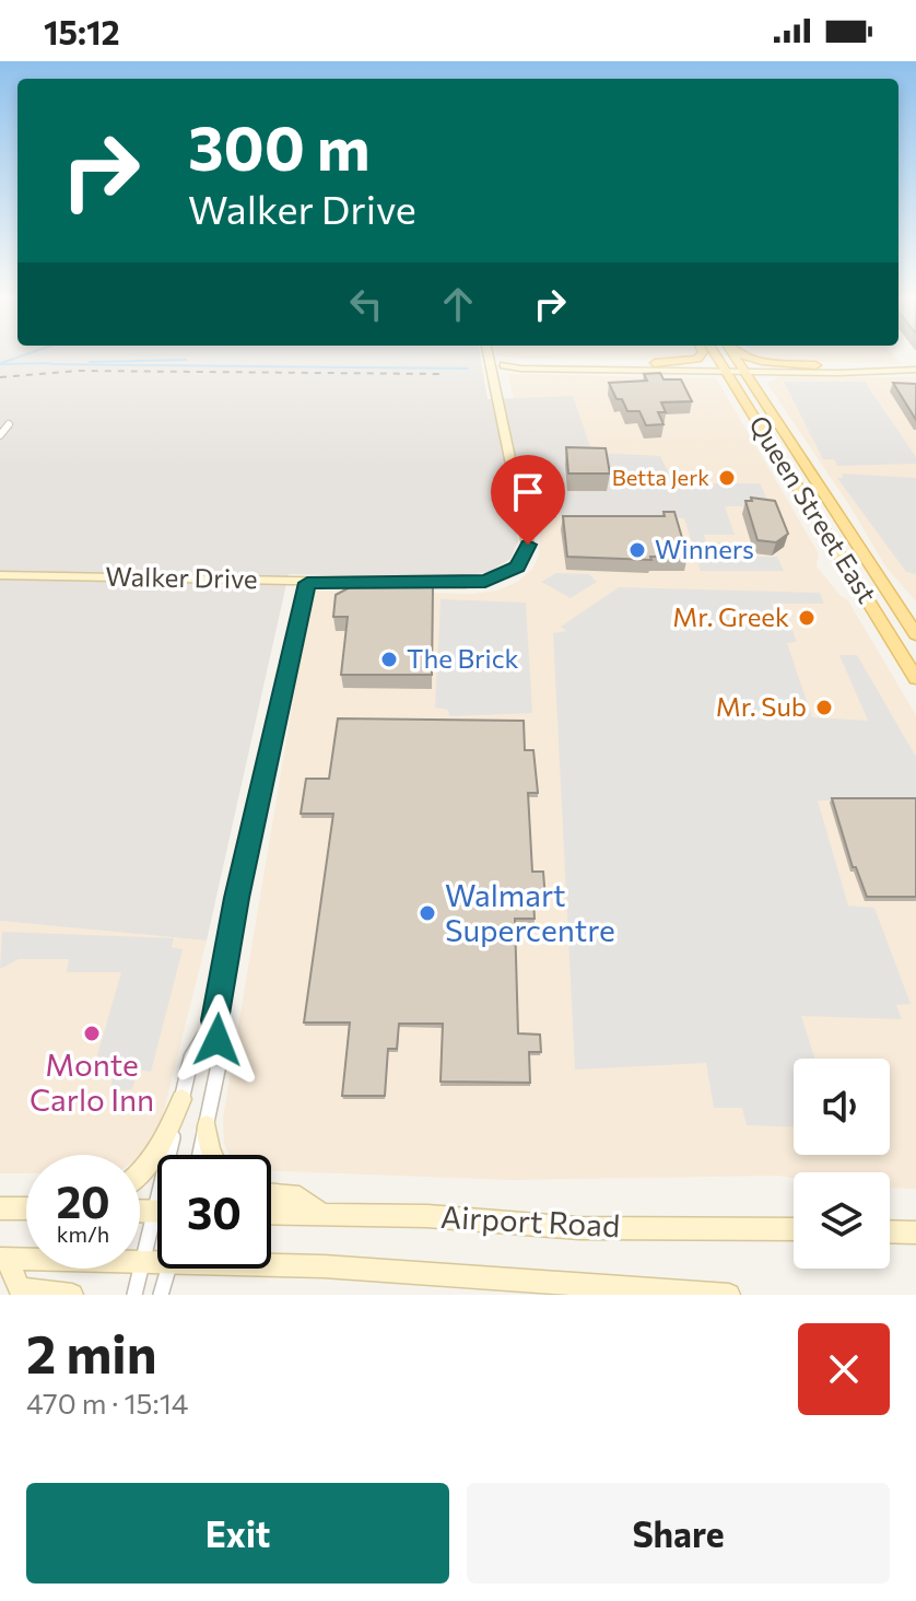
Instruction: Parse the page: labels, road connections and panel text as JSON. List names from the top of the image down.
{
  "streets": {
    "main road": ["Queen Street East"],
    "street": ["Walker Drive", "Airport Road"]
  },
  "places": [
    "Betta Jerk",
    "Winners",
    "Mr. Greek",
    "The Brick",
    "Mr. Sub",
    "Walmart Supercentre",
    "Monte Carlo Inn"
  ],
  "page": {
    "status": "15:12",
    "turn": ["300 m", "Walker Drive"],
    "speed": "20 km/h",
    "limit": "30",
    "heading": ["2 min", "470 m · 15:14"],
    "buttons": ["Exit", "Share"]
  }
}
